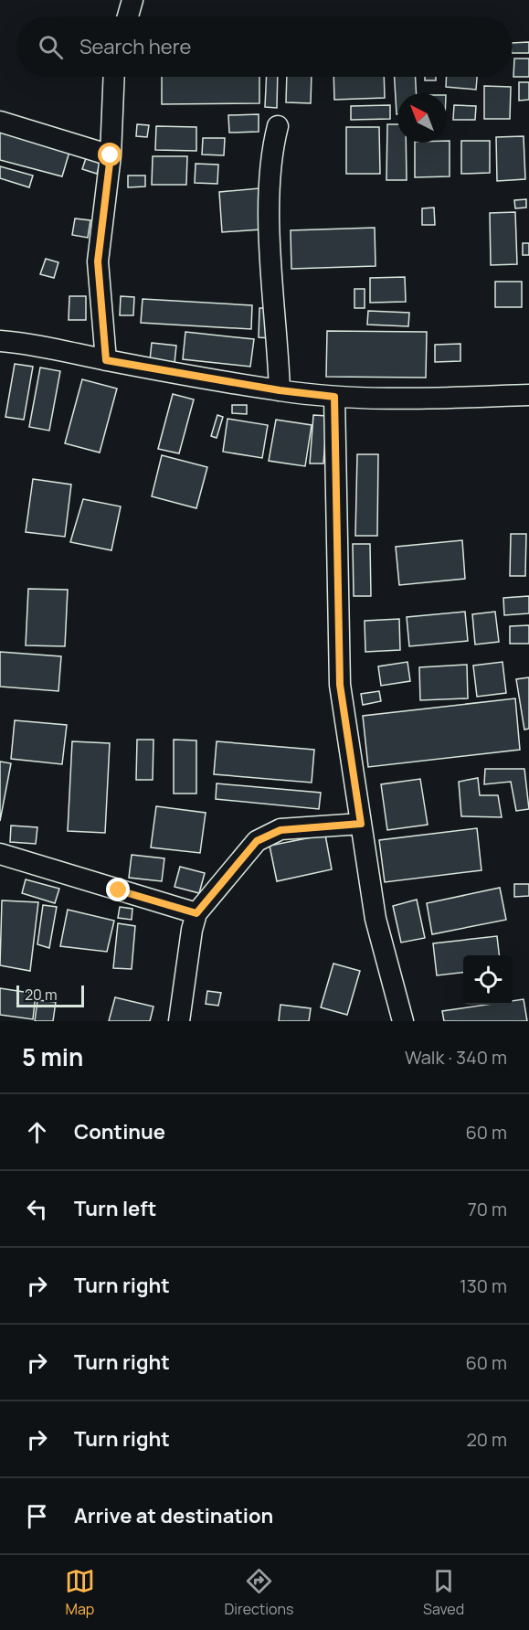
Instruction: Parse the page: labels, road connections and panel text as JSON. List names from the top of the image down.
{
  "scale_bar": "20 m",
  "north": "top left",
  "page": {
    "search": "Search here",
    "scale": "20 m",
    "heading": ["5 min", "Walk · 340 m"],
    "list": [
      ["Continue", "60 m"],
      ["Turn left", "70 m"],
      ["Turn right", "130 m"],
      ["Turn right", "60 m"],
      ["Turn right", "20 m"],
      "Arrive at destination"
    ],
    "nav": ["Map", "Directions", "Saved"]
  }
}
